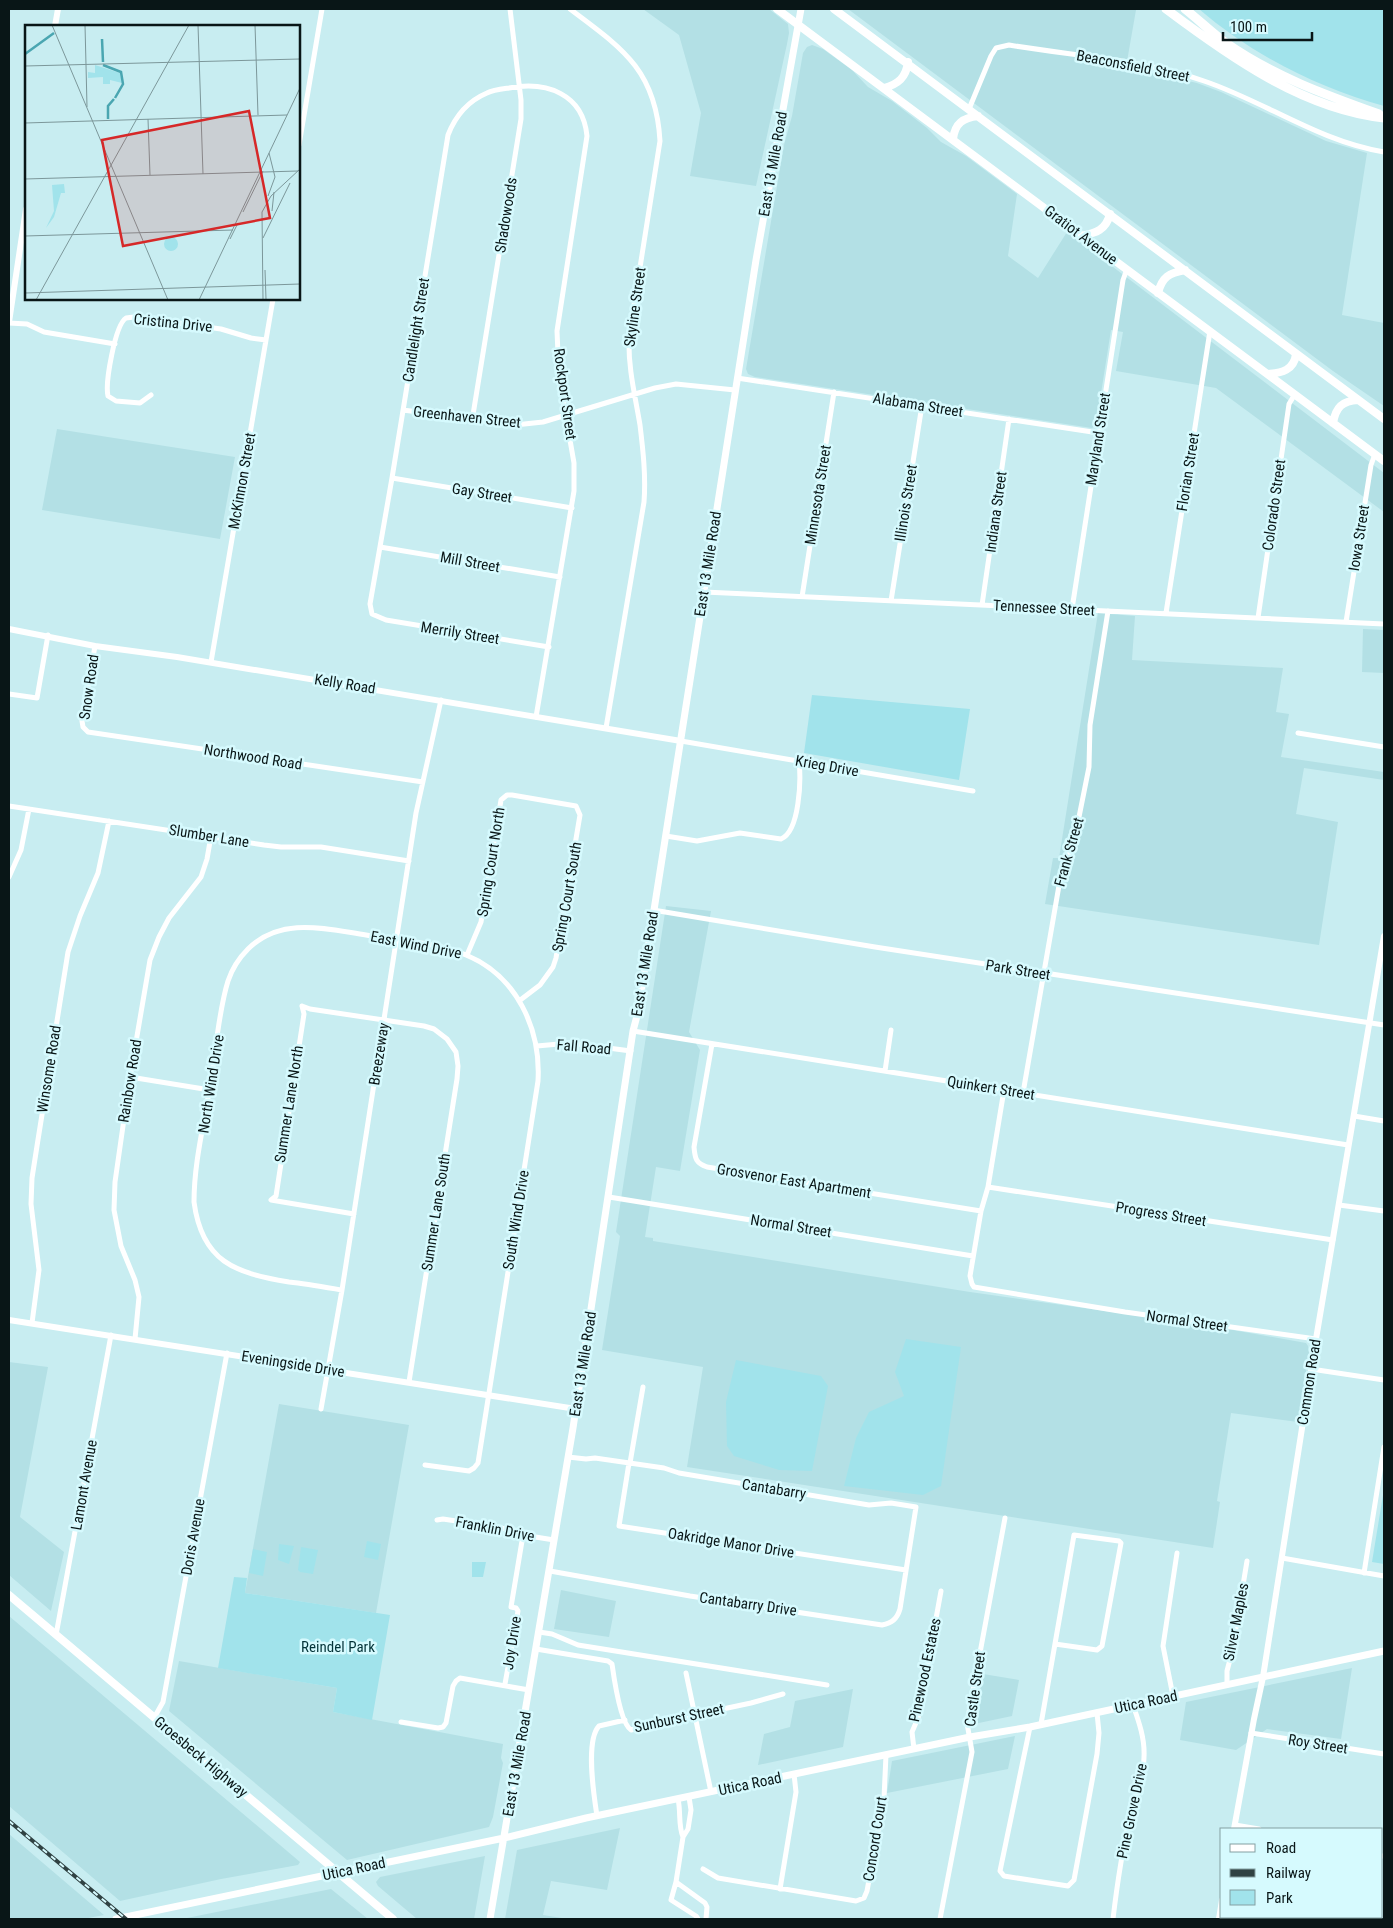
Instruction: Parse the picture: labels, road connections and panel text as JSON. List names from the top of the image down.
{
  "streets": {
    "main road": [
      "East 13 Mile Road",
      "Gratiot Avenue",
      "Utica Road",
      "Groesbeck Highway"
    ],
    "street": [
      "Beaconsfield Street",
      "Shadowoods",
      "Skyline Street",
      "Cristina Drive",
      "Candlelight Street",
      "Rockport Street",
      "Alabama Street",
      "Greenhaven Street",
      "Maryland Street",
      "Florian Street",
      "McKinnon Street",
      "Gay Street",
      "Minnesota Street",
      "Illinois Street",
      "Colorado Street",
      "Indiana Street",
      "Iowa Street",
      "Mill Street",
      "Tennessee Street",
      "Merrily Street",
      "Kelly Road",
      "Snow Road",
      "Northwood Road",
      "Krieg Drive",
      "Slumber Lane",
      "Frank Street",
      "Spring Court North",
      "Spring Court South",
      "East Wind Drive",
      "Park Street",
      "Fall Road",
      "Breezeway",
      "Winsome Road",
      "Rainbow Road",
      "North Wind Drive",
      "Quinkert Street",
      "Summer Lane North",
      "Grosvenor East Apartment",
      "Summer Lane South",
      "Progress Street",
      "South Wind Drive",
      "Normal Street",
      "Eveningside Drive",
      "Common Road",
      "Lamont Avenue",
      "Cantabarry",
      "Franklin Drive",
      "Doris Avenue",
      "Oakridge Manor Drive",
      "Cantabarry Drive",
      "Silver Maples",
      "Joy Drive",
      "Pinewood Estates",
      "Castle Street",
      "Sunburst Street",
      "Roy Street",
      "Pine Grove Drive",
      "Concord Court"
    ]
  },
  "crossings": [
    ["East 13 Mile Road", "Gratiot Avenue"],
    ["East 13 Mile Road", "Alabama Street"],
    ["East 13 Mile Road", "Greenhaven Street"],
    ["East 13 Mile Road", "Tennessee Street"],
    ["East 13 Mile Road", "Kelly Road"],
    ["East 13 Mile Road", "Krieg Drive"],
    ["East 13 Mile Road", "Park Street"],
    ["East 13 Mile Road", "Fall Road"],
    ["East 13 Mile Road", "Quinkert Street"],
    ["East 13 Mile Road", "Normal Street"],
    ["East 13 Mile Road", "Eveningside Drive"],
    ["East 13 Mile Road", "Cantabarry"],
    ["East 13 Mile Road", "Franklin Drive"],
    ["East 13 Mile Road", "Cantabarry Drive"],
    ["East 13 Mile Road", "Utica Road"],
    ["East 13 Mile Road", "Sunburst Street"],
    ["Shadowoods", "Candlelight Street"],
    ["Shadowoods", "Rockport Street"],
    ["Shadowoods", "Greenhaven Street"],
    ["Gratiot Avenue", "Maryland Street"],
    ["Gratiot Avenue", "Florian Street"],
    ["Gratiot Avenue", "Colorado Street"],
    ["Gratiot Avenue", "Iowa Street"],
    ["Skyline Street", "Greenhaven Street"],
    ["Skyline Street", "Kelly Road"],
    ["Cristina Drive", "McKinnon Street"],
    ["Candlelight Street", "Rockport Street"],
    ["Candlelight Street", "Greenhaven Street"],
    ["Candlelight Street", "Gay Street"],
    ["Candlelight Street", "Mill Street"],
    ["Candlelight Street", "Merrily Street"],
    ["Rockport Street", "Greenhaven Street"],
    ["Rockport Street", "Gay Street"],
    ["Rockport Street", "Mill Street"],
    ["Rockport Street", "Merrily Street"],
    ["Rockport Street", "Kelly Road"],
    ["Alabama Street", "Maryland Street"],
    ["Alabama Street", "Minnesota Street"],
    ["Alabama Street", "Illinois Street"],
    ["Alabama Street", "Indiana Street"],
    ["Maryland Street", "Tennessee Street"],
    ["Florian Street", "Tennessee Street"],
    ["McKinnon Street", "Kelly Road"],
    ["Minnesota Street", "Tennessee Street"],
    ["Illinois Street", "Tennessee Street"],
    ["Colorado Street", "Tennessee Street"],
    ["Indiana Street", "Tennessee Street"],
    ["Iowa Street", "Tennessee Street"],
    ["Tennessee Street", "Frank Street"],
    ["Kelly Road", "Snow Road"],
    ["Kelly Road", "Krieg Drive"],
    ["Kelly Road", "Breezeway"],
    ["Snow Road", "Northwood Road"],
    ["Northwood Road", "Breezeway"],
    ["Slumber Lane", "Breezeway"],
    ["Slumber Lane", "Winsome Road"],
    ["Slumber Lane", "Rainbow Road"],
    ["Frank Street", "Park Street"],
    ["Frank Street", "Quinkert Street"],
    ["Spring Court North", "Spring Court South"],
    ["Spring Court North", "East Wind Drive"],
    ["Spring Court South", "East Wind Drive"],
    ["East Wind Drive", "Fall Road"],
    ["East Wind Drive", "Breezeway"],
    ["East Wind Drive", "North Wind Drive"],
    ["East Wind Drive", "South Wind Drive"],
    ["Park Street", "Common Road"],
    ["Fall Road", "South Wind Drive"],
    ["Breezeway", "North Wind Drive"],
    ["Breezeway", "Summer Lane North"],
    ["Breezeway", "Summer Lane South"],
    ["Breezeway", "Eveningside Drive"],
    ["Winsome Road", "Eveningside Drive"],
    ["Rainbow Road", "Eveningside Drive"],
    ["Quinkert Street", "Grosvenor East Apartment"],
    ["Quinkert Street", "Common Road"],
    ["Summer Lane North", "Summer Lane South"],
    ["Summer Lane South", "Eveningside Drive"],
    ["Progress Street", "Common Road"],
    ["South Wind Drive", "Eveningside Drive"],
    ["Normal Street", "Common Road"],
    ["Eveningside Drive", "Lamont Avenue"],
    ["Eveningside Drive", "Doris Avenue"],
    ["Common Road", "Utica Road"],
    ["Common Road", "Roy Street"],
    ["Lamont Avenue", "Groesbeck Highway"],
    ["Cantabarry", "Oakridge Manor Drive"],
    ["Cantabarry", "Cantabarry Drive"],
    ["Franklin Drive", "Joy Drive"],
    ["Doris Avenue", "Groesbeck Highway"],
    ["Oakridge Manor Drive", "Cantabarry Drive"],
    ["Silver Maples", "Utica Road"],
    ["Pinewood Estates", "Utica Road"],
    ["Castle Street", "Utica Road"],
    ["Utica Road", "Groesbeck Highway"],
    ["Utica Road", "Pine Grove Drive"],
    ["Utica Road", "Concord Court"]
  ],
  "parks": ["Reindel Park"],
  "legend": ["Road", "Railway", "Park"],
  "scale_bar": "100 m"
}
